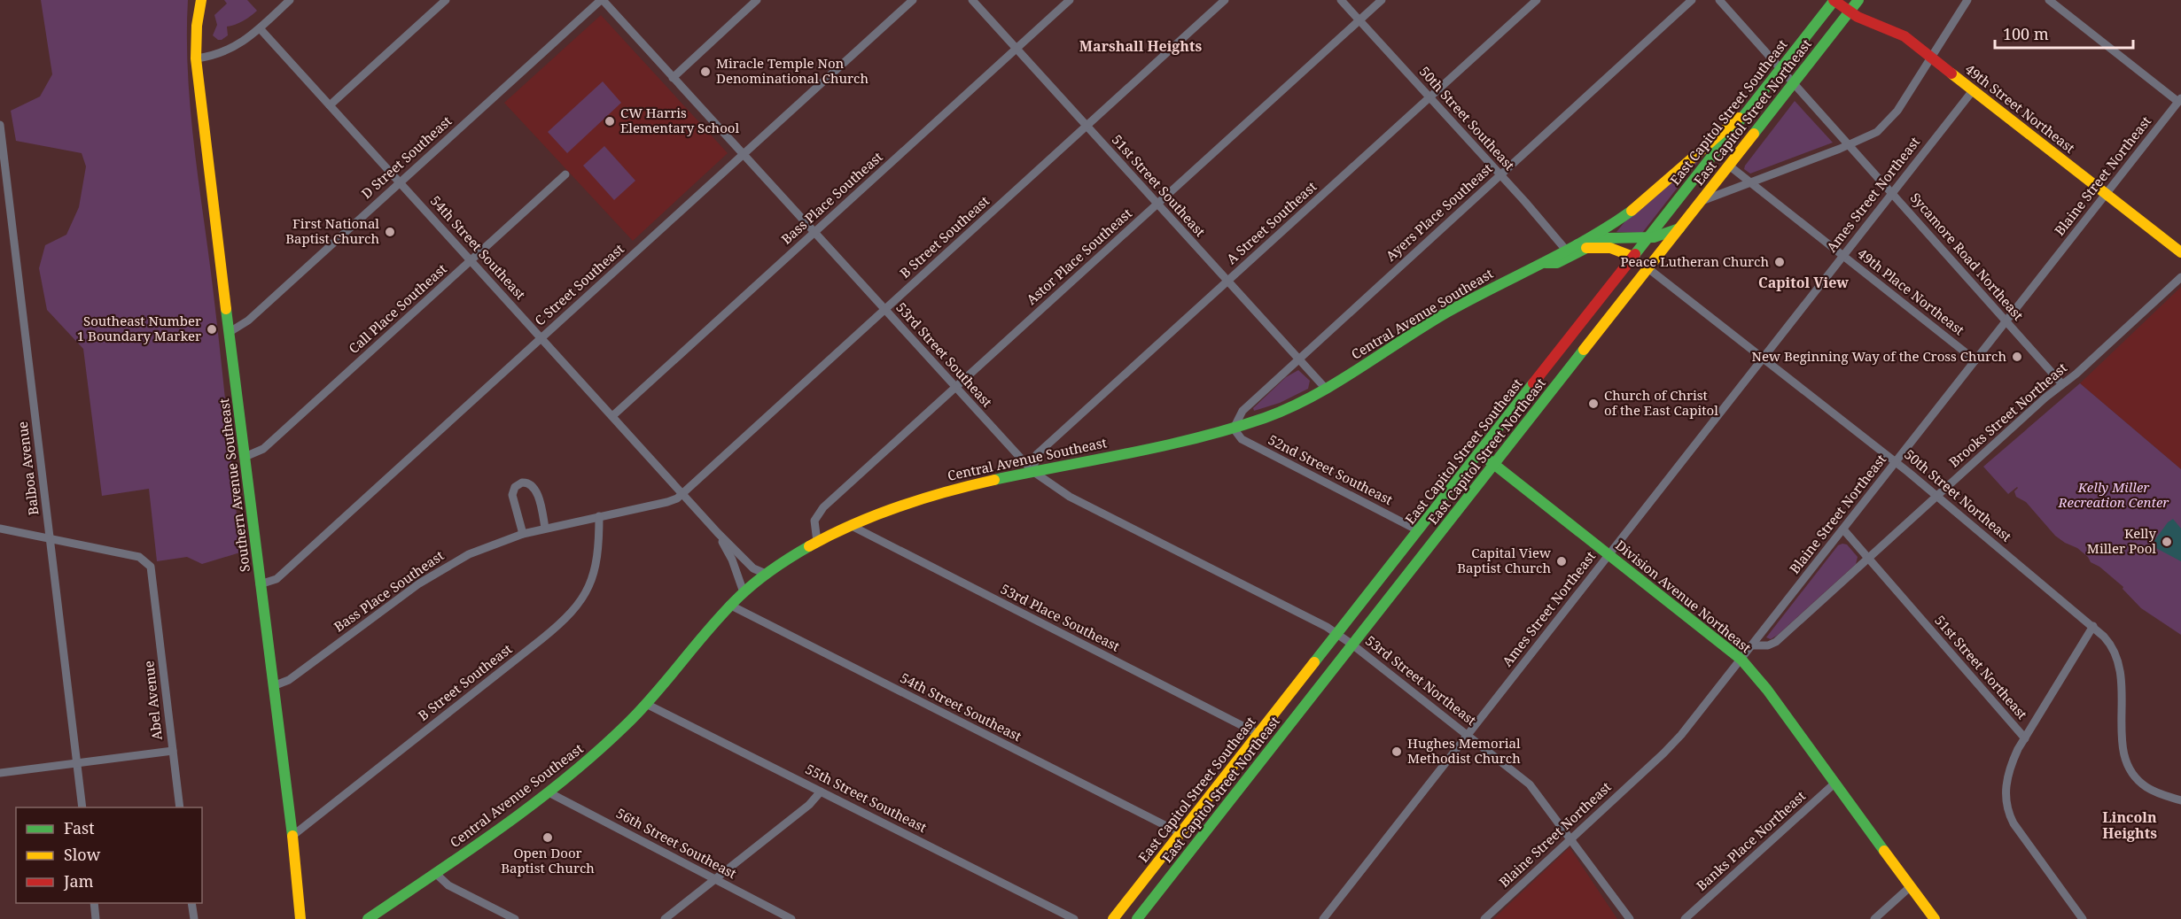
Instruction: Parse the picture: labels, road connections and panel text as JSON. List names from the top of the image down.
{
  "streets": {
    "main road": [
      "49th Street Northeast",
      "East Capitol Street Southeast",
      "East Capitol Street Northeast",
      "Central Avenue Southeast",
      "Southern Avenue Southeast",
      "Division Avenue Northeast"
    ],
    "street": [
      "50th Street Southeast",
      "D Street Southeast",
      "Blaine Street Northeast",
      "51st Street Southeast",
      "Ames Street Northeast",
      "Bass Place Southeast",
      "Ayers Place Southeast",
      "A Street Southeast",
      "B Street Southeast",
      "54th Street Southeast",
      "Astor Place Southeast",
      "Sycamore Road Northeast",
      "C Street Southeast",
      "49th Place Northeast",
      "Call Place Southeast",
      "53rd Street Southeast",
      "Brooks Street Northeast",
      "Balboa Avenue",
      "52nd Street Southeast",
      "50th Street Northeast",
      "53rd Place Southeast",
      "51st Street Northeast",
      "53rd Street Northeast",
      "Abel Avenue",
      "55th Street Southeast",
      "Banks Place Northeast",
      "56th Street Southeast"
    ]
  },
  "crossings": [
    ["49th Street Northeast", "East Capitol Street Southeast"],
    ["49th Street Northeast", "East Capitol Street Northeast"],
    ["49th Street Northeast", "Blaine Street Northeast"],
    ["49th Street Northeast", "Ames Street Northeast"],
    ["East Capitol Street Southeast", "East Capitol Street Northeast"],
    ["East Capitol Street Southeast", "54th Street Southeast"],
    ["East Capitol Street Southeast", "Sycamore Road Northeast"],
    ["East Capitol Street Southeast", "Central Avenue Southeast"],
    ["East Capitol Street Southeast", "53rd Street Southeast"],
    ["East Capitol Street Southeast", "52nd Street Southeast"],
    ["East Capitol Street Southeast", "50th Street Northeast"],
    ["East Capitol Street Southeast", "Division Avenue Northeast"],
    ["East Capitol Street Southeast", "53rd Place Southeast"],
    ["East Capitol Street Southeast", "53rd Street Northeast"],
    ["East Capitol Street Northeast", "Sycamore Road Northeast"],
    ["East Capitol Street Northeast", "49th Place Northeast"],
    ["East Capitol Street Northeast", "50th Street Northeast"],
    ["East Capitol Street Northeast", "Division Avenue Northeast"],
    ["East Capitol Street Northeast", "53rd Street Northeast"],
    ["50th Street Southeast", "Ayers Place Southeast"],
    ["50th Street Southeast", "A Street Southeast"],
    ["50th Street Southeast", "Astor Place Southeast"],
    ["50th Street Southeast", "Central Avenue Southeast"],
    ["D Street Southeast", "54th Street Southeast"],
    ["D Street Southeast", "53rd Street Southeast"],
    ["D Street Southeast", "Southern Avenue Southeast"],
    ["Blaine Street Northeast", "Sycamore Road Northeast"],
    ["Blaine Street Northeast", "49th Place Northeast"],
    ["Blaine Street Northeast", "Brooks Street Northeast"],
    ["Blaine Street Northeast", "50th Street Northeast"],
    ["Blaine Street Northeast", "Division Avenue Northeast"],
    ["Blaine Street Northeast", "51st Street Northeast"],
    ["Blaine Street Northeast", "53rd Street Northeast"],
    ["51st Street Southeast", "Bass Place Southeast"],
    ["51st Street Southeast", "Ayers Place Southeast"],
    ["51st Street Southeast", "A Street Southeast"],
    ["51st Street Southeast", "B Street Southeast"],
    ["51st Street Southeast", "Astor Place Southeast"],
    ["51st Street Southeast", "Central Avenue Southeast"],
    ["Ames Street Northeast", "Sycamore Road Northeast"],
    ["Ames Street Northeast", "49th Place Northeast"],
    ["Ames Street Northeast", "50th Street Northeast"],
    ["Ames Street Northeast", "Division Avenue Northeast"],
    ["Ames Street Northeast", "53rd Street Northeast"],
    ["Bass Place Southeast", "B Street Southeast"],
    ["Bass Place Southeast", "54th Street Southeast"],
    ["Bass Place Southeast", "53rd Street Southeast"],
    ["Bass Place Southeast", "Southern Avenue Southeast"],
    ["Ayers Place Southeast", "Central Avenue Southeast"],
    ["Ayers Place Southeast", "52nd Street Southeast"],
    ["A Street Southeast", "Central Avenue Southeast"],
    ["A Street Southeast", "53rd Street Southeast"],
    ["B Street Southeast", "54th Street Southeast"],
    ["B Street Southeast", "53rd Street Southeast"],
    ["B Street Southeast", "Southern Avenue Southeast"],
    ["54th Street Southeast", "C Street Southeast"],
    ["54th Street Southeast", "Call Place Southeast"],
    ["54th Street Southeast", "Central Avenue Southeast"],
    ["Astor Place Southeast", "Central Avenue Southeast"],
    ["Astor Place Southeast", "53rd Street Southeast"],
    ["Sycamore Road Northeast", "Brooks Street Northeast"],
    ["C Street Southeast", "53rd Street Southeast"],
    ["C Street Southeast", "Southern Avenue Southeast"],
    ["Call Place Southeast", "Southern Avenue Southeast"],
    ["Central Avenue Southeast", "53rd Street Southeast"],
    ["Central Avenue Southeast", "52nd Street Southeast"],
    ["Central Avenue Southeast", "53rd Place Southeast"],
    ["Central Avenue Southeast", "55th Street Southeast"],
    ["Central Avenue Southeast", "56th Street Southeast"],
    ["53rd Street Southeast", "53rd Street Northeast"],
    ["Brooks Street Northeast", "50th Street Northeast"],
    ["Brooks Street Northeast", "51st Street Northeast"],
    ["Balboa Avenue", "Abel Avenue"],
    ["Division Avenue Northeast", "Banks Place Northeast"]
  ],
  "districts": ["Marshall Heights", "Capitol View", "Lincoln Heights"],
  "parks": ["Kelly Miller Recreation Center"],
  "places": [
    "Miracle Temple Non Denominational Church",
    "CW Harris Elementary School",
    "First National Baptist Church",
    "Peace Lutheran Church",
    "Southeast Number 1 Boundary Marker",
    "New Beginning Way of the Cross Church",
    "Church of Christ of the East Capitol",
    "Kelly Miller Pool",
    "Capital View Baptist Church",
    "Hughes Memorial Methodist Church",
    "Open Door Baptist Church"
  ],
  "legend": ["Fast", "Slow", "Jam"],
  "scale_bar": "100 m"
}
